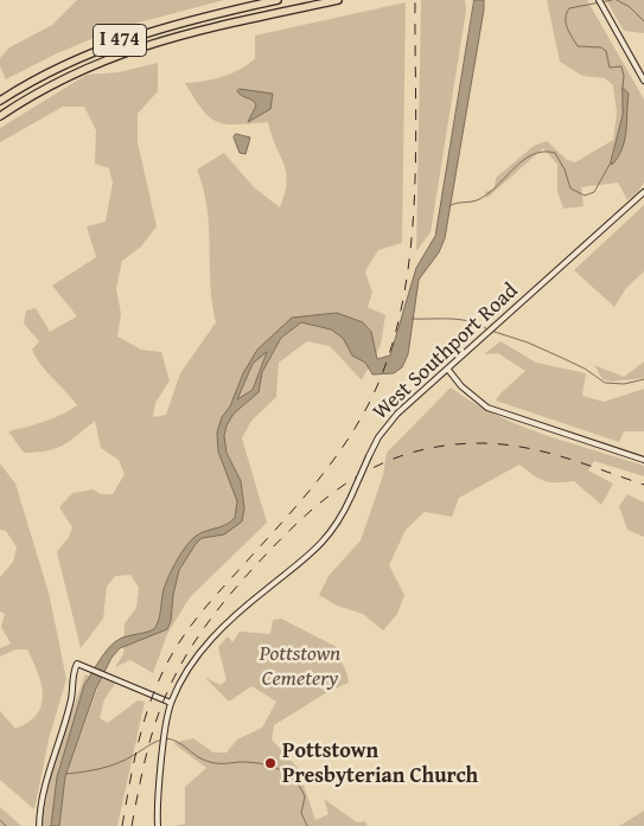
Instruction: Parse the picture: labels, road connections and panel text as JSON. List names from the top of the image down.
{
  "streets": {
    "highway": ["I 474"],
    "main road": ["West Southport Road"]
  },
  "parks": ["Pottstown Cemetery"],
  "places": ["Pottstown Presbyterian Church"]
}
